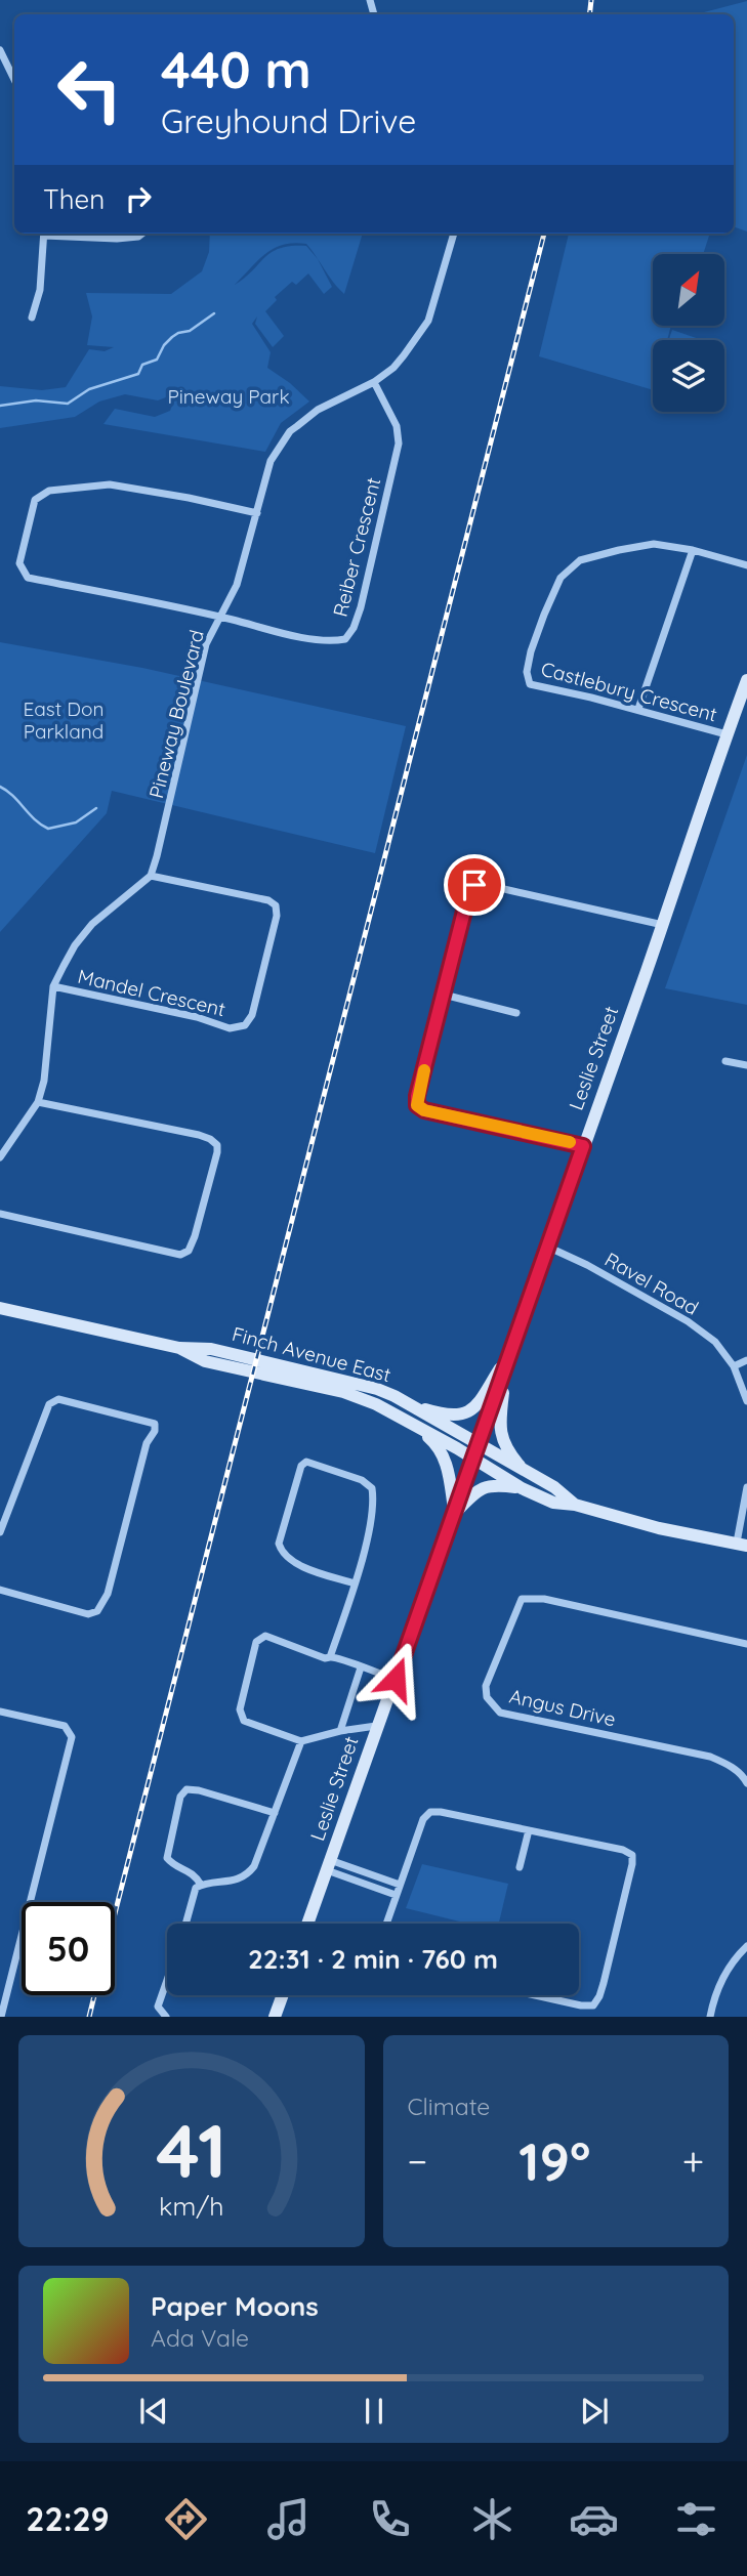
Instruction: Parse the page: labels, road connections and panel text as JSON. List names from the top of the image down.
{
  "streets": {
    "main road": ["Leslie Street", "Finch Avenue East"],
    "street": [
      "Reiber Crescent",
      "Castlebury Crescent",
      "Pineway Boulevard",
      "Mandel Crescent",
      "Ravel Road",
      "Angus Drive"
    ]
  },
  "crossings": [
    ["Reiber Crescent", "Pineway Boulevard"],
    ["Castlebury Crescent", "Leslie Street"],
    ["Pineway Boulevard", "Mandel Crescent"],
    ["Leslie Street", "Ravel Road"],
    ["Leslie Street", "Finch Avenue East"]
  ],
  "parks": ["Pineway Park", "East Don Parkland"],
  "north": "top right",
  "page": {
    "turn": ["440 m", "Greyhound Drive"],
    "then": "Then",
    "limit": "50",
    "trip": "22:31 · 2 min · 760 m",
    "tile": "Climate",
    "heat": ["−", "19°", "+"],
    "song": ["Paper Moons", "Ada Vale"],
    "tabs": "22:29",
    "gauge": ["41", "km/h"]
  }
}
